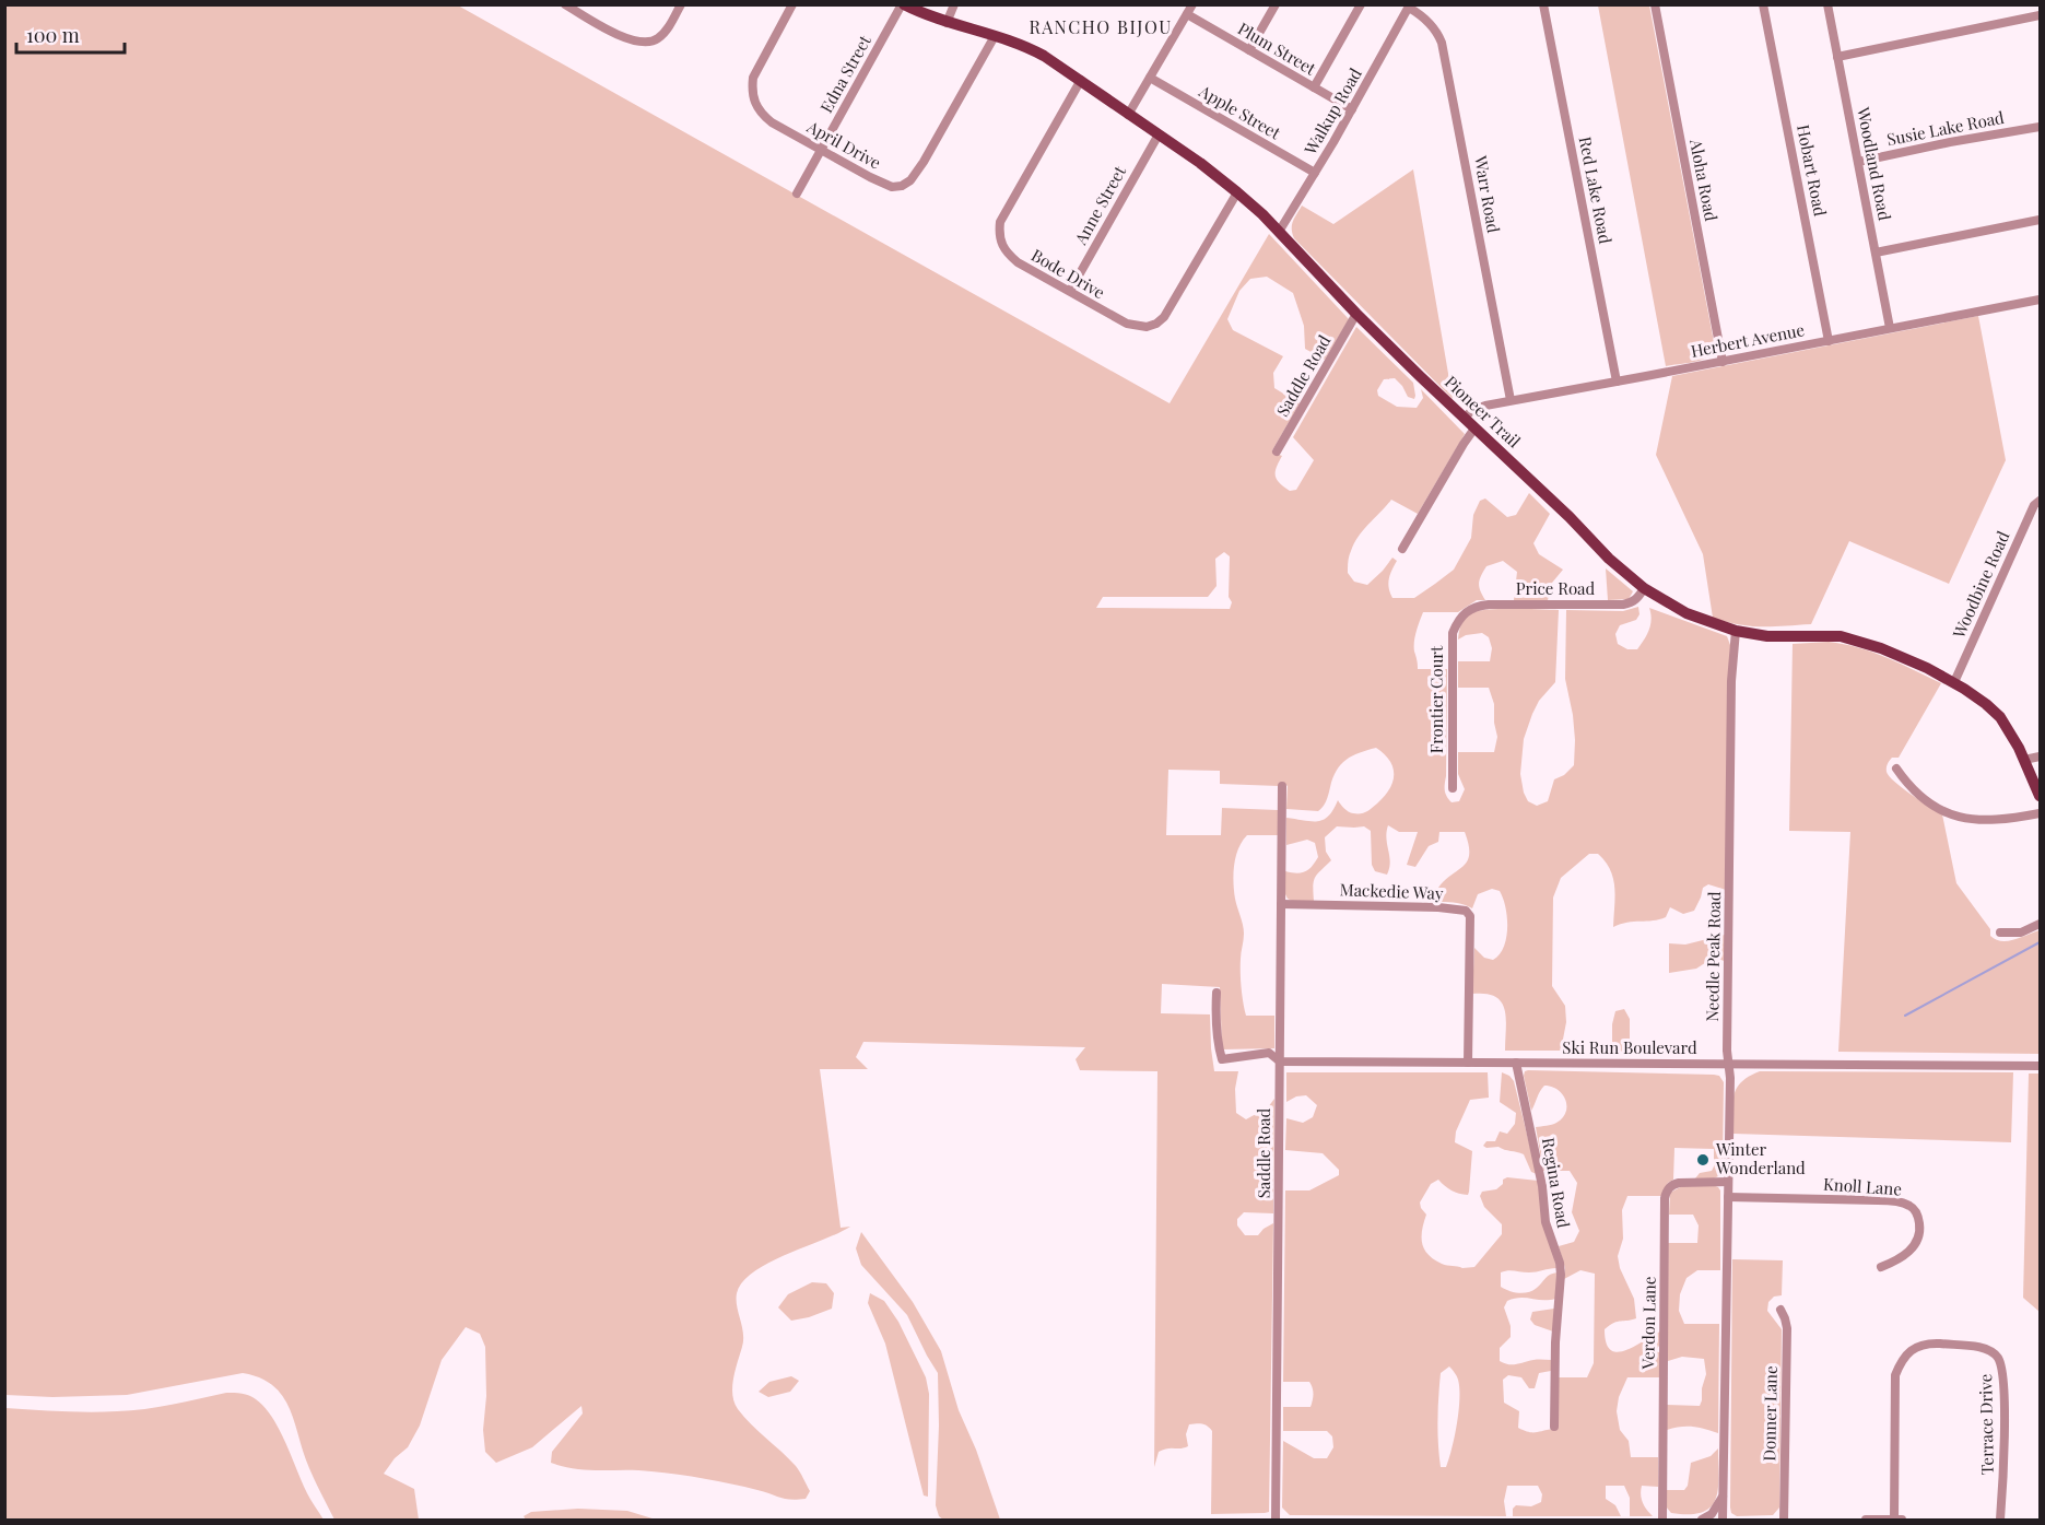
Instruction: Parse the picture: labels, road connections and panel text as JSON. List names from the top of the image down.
{
  "streets": {
    "main road": ["Pioneer Trail"],
    "street": [
      "Plum Street",
      "Edna Street",
      "Walkup Road",
      "Apple Street",
      "Susie Lake Road",
      "April Drive",
      "Woodland Road",
      "Hobart Road",
      "Aloha Road",
      "Red Lake Road",
      "Warr Road",
      "Anne Street",
      "Bode Drive",
      "Herbert Avenue",
      "Saddle Road",
      "Woodbine Road",
      "Price Road",
      "Frontier Court",
      "Mackedie Way",
      "Needle Peak Road",
      "Ski Run Boulevard",
      "Regina Road",
      "Knoll Lane",
      "Verdon Lane",
      "Donner Lane",
      "Terrace Drive"
    ]
  },
  "crossings": [
    ["Plum Street", "Walkup Road"],
    ["Edna Street", "April Drive"],
    ["Edna Street", "Pioneer Trail"],
    ["Walkup Road", "Apple Street"],
    ["Walkup Road", "Warr Road"],
    ["Walkup Road", "Pioneer Trail"],
    ["Susie Lake Road", "Woodland Road"],
    ["April Drive", "Pioneer Trail"],
    ["Woodland Road", "Herbert Avenue"],
    ["Hobart Road", "Herbert Avenue"],
    ["Aloha Road", "Herbert Avenue"],
    ["Red Lake Road", "Herbert Avenue"],
    ["Warr Road", "Herbert Avenue"],
    ["Anne Street", "Bode Drive"],
    ["Anne Street", "Pioneer Trail"],
    ["Bode Drive", "Pioneer Trail"],
    ["Herbert Avenue", "Pioneer Trail"],
    ["Saddle Road", "Pioneer Trail"],
    ["Saddle Road", "Mackedie Way"],
    ["Saddle Road", "Ski Run Boulevard"],
    ["Pioneer Trail", "Woodbine Road"],
    ["Pioneer Trail", "Price Road"],
    ["Pioneer Trail", "Needle Peak Road"],
    ["Price Road", "Frontier Court"],
    ["Mackedie Way", "Ski Run Boulevard"],
    ["Needle Peak Road", "Ski Run Boulevard"],
    ["Needle Peak Road", "Knoll Lane"],
    ["Needle Peak Road", "Verdon Lane"],
    ["Ski Run Boulevard", "Regina Road"]
  ],
  "districts": ["RANCHO BIJOU"],
  "places": ["Winter Wonderland"],
  "scale_bar": "100 m"
}
